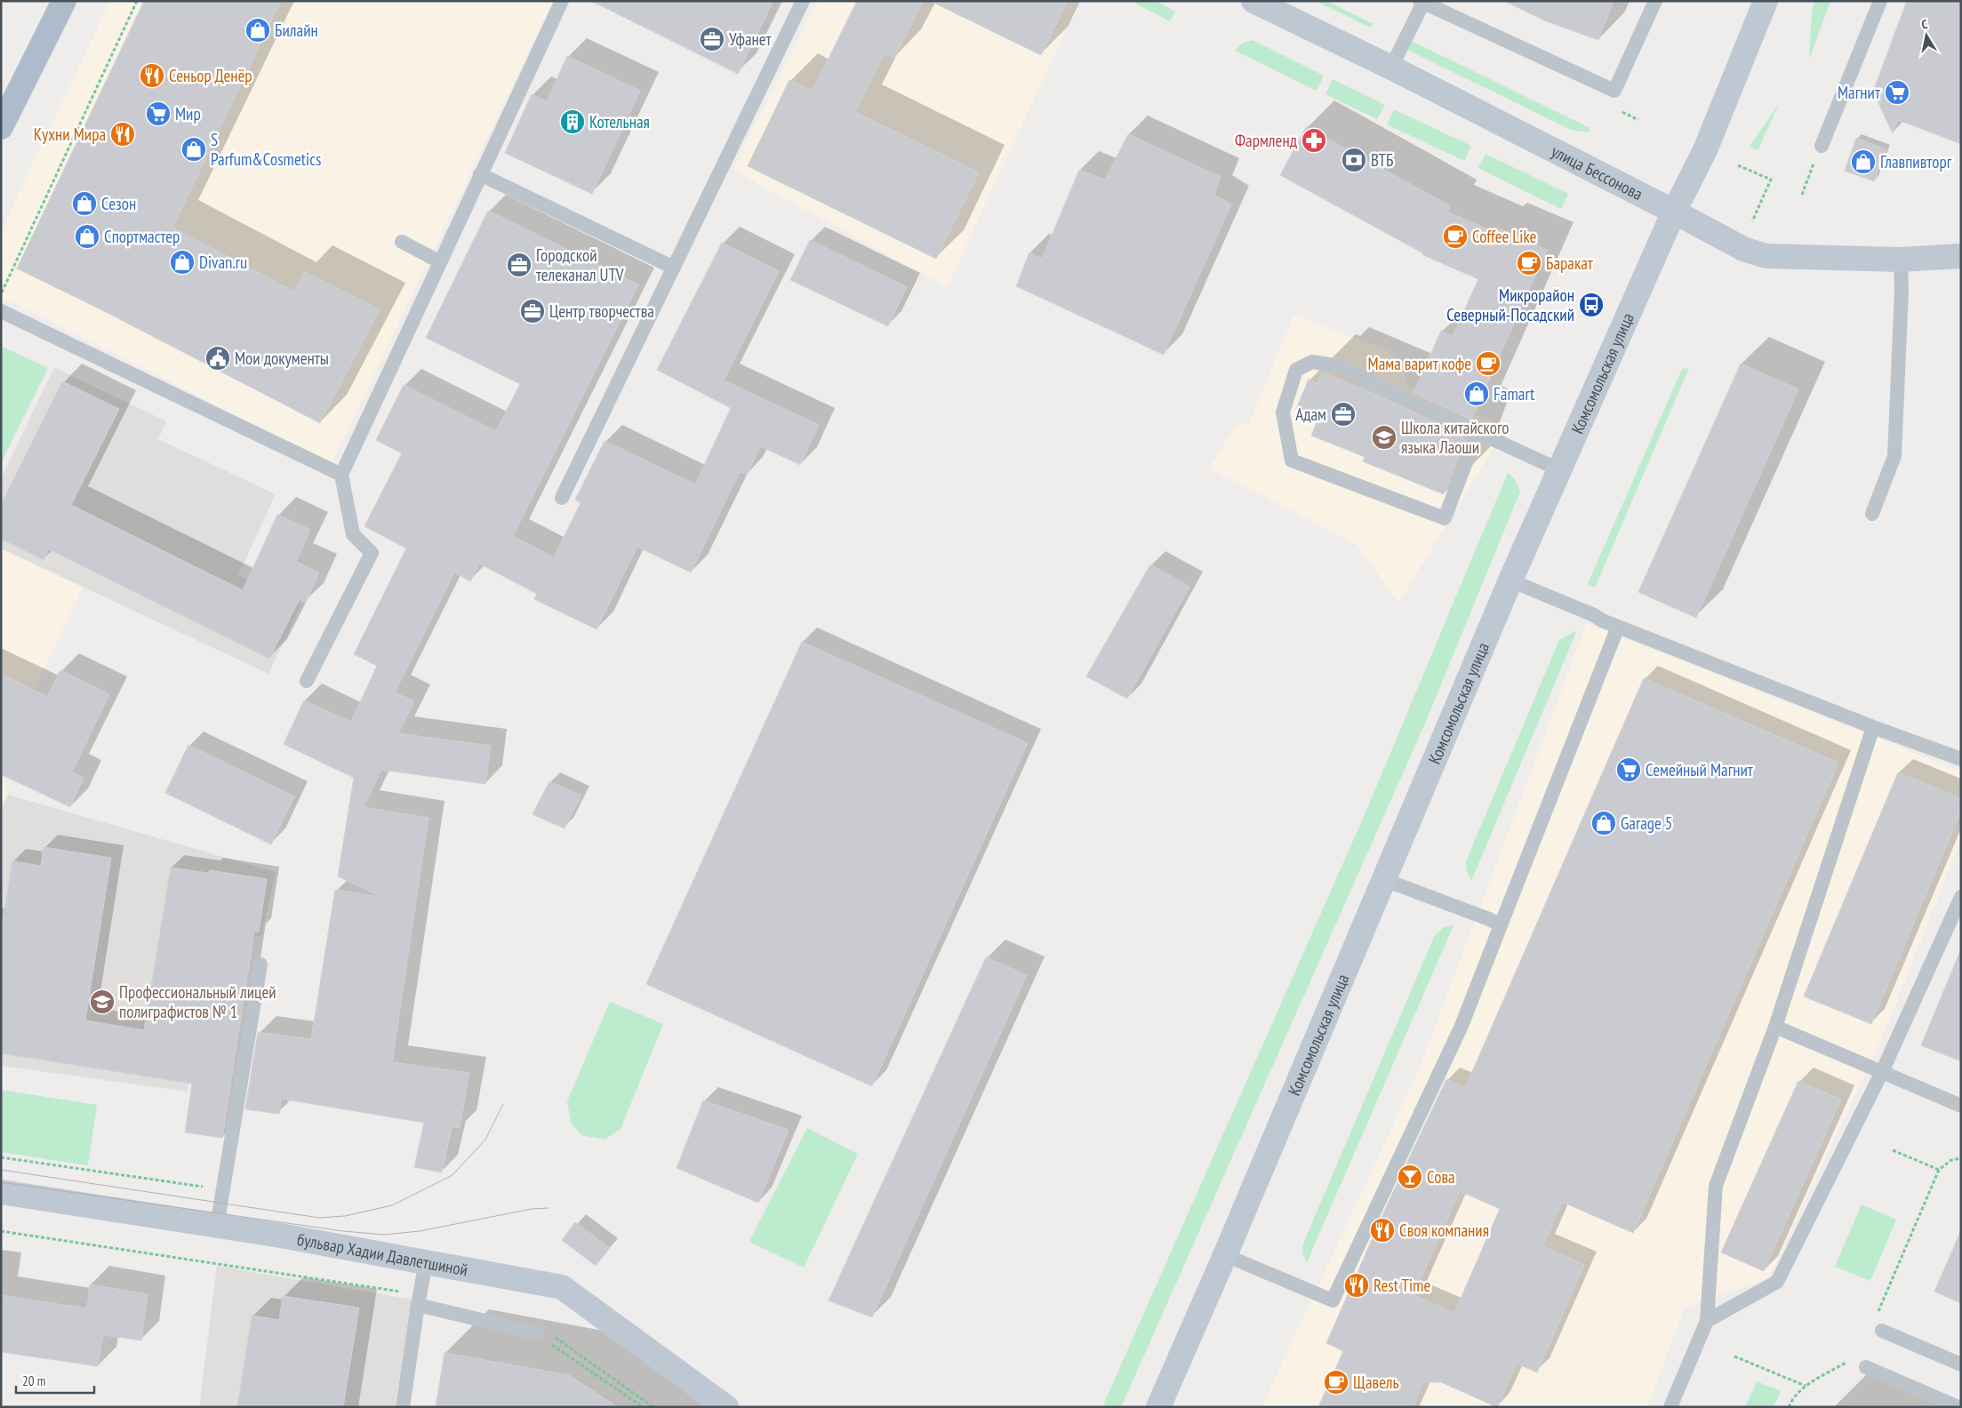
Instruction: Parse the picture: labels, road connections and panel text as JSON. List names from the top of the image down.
{
  "streets": {
    "main road": ["улица Бессонова", "Комсомольская улица", "бульвар Хадии Давлетшиной"]
  },
  "crossings": [
    ["улица Бессонова", "Комсомольская улица"]
  ],
  "places": {
    "shop": [
      "Билайн",
      "S Parfum&Cosmetics",
      "Главпивторг",
      "Сезон",
      "Спортмастер",
      "Divan.ru",
      "Famart",
      "Garage 5"
    ],
    "office": [
      "Уфанет",
      "Городской телеканал UTV",
      "Центр творчества",
      "Адам"
    ],
    "restaurant": [
      "Сеньор Денёр",
      "Кухни Мира",
      "Своя компания",
      "Rest Time"
    ],
    "supermarket": ["Магнит", "Мир", "Семейный Магнит"],
    "building": ["Котельная"],
    "pharmacy": ["Фармленд"],
    "bank": ["ВТБ"],
    "cafe": [
      "Coffee Like",
      "Баракат",
      "Мама варит кофе",
      "Щавель"
    ],
    "bus stop": ["Микрорайон Северный-Посадский"],
    "public building": ["Мои документы"],
    "school or university": ["Школа китайского языка Лаоши", "Профессиональный лицей полиграфистов № 1"],
    "bar": ["Сова"]
  },
  "scale_bar": "20 m",
  "north": "top"
}
